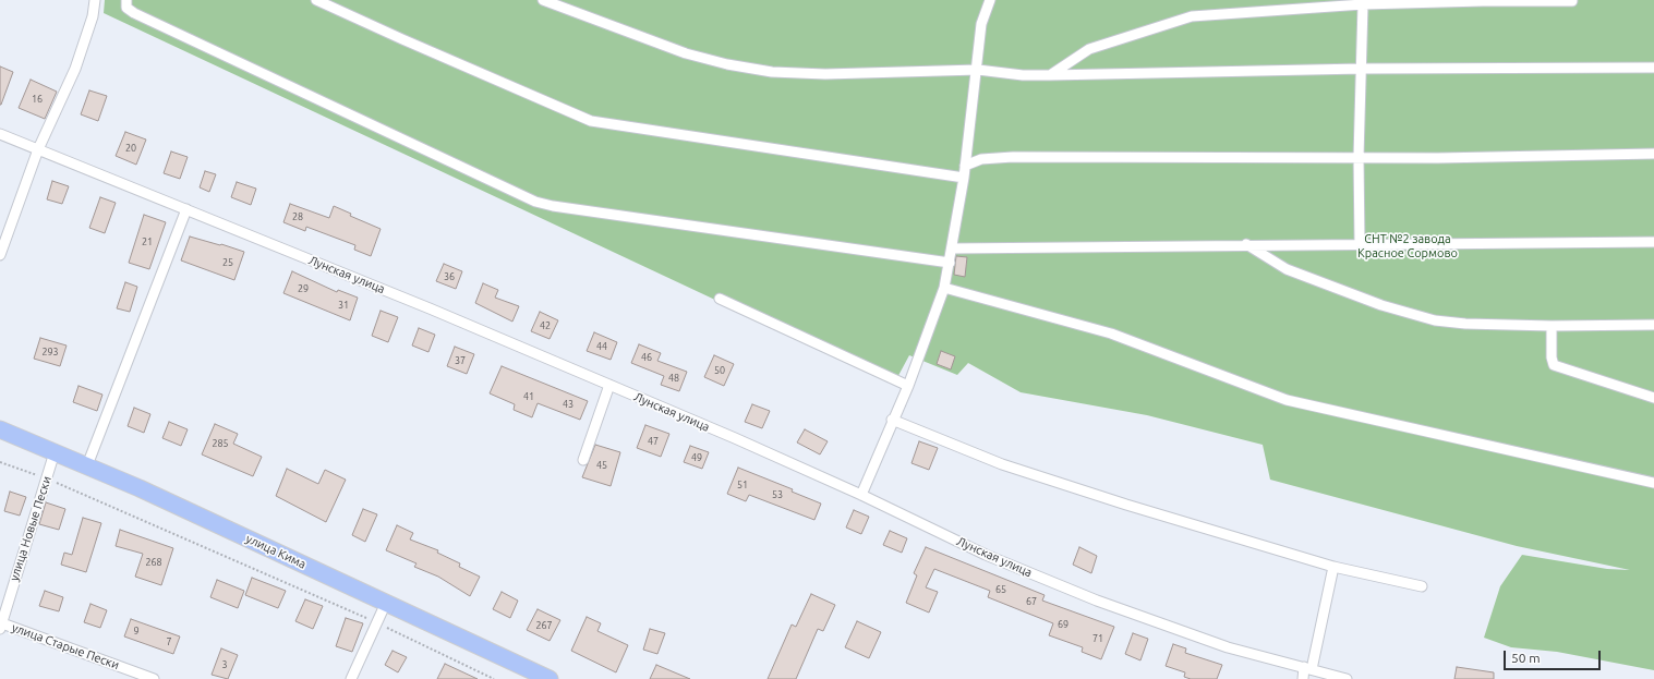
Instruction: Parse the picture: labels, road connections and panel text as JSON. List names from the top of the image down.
{
  "streets": {
    "main road": ["улица Кима"],
    "street": ["Лунская улица", "улица Новые Пески", "улица Старые Пески"]
  },
  "crossings": [
    ["улица Новые Пески", "улица Кима"],
    ["улица Новые Пески", "улица Старые Пески"]
  ],
  "parks": ["СНТ №2 завода Красное Сормово"],
  "house_numbers": [
    "16",
    "20",
    "28",
    "21",
    "25",
    "36",
    "29",
    "31",
    "42",
    "44",
    "293",
    "46",
    "37",
    "50",
    "48",
    "41",
    "43",
    "47",
    "285",
    "49",
    "45",
    "51",
    "53",
    "268",
    "65",
    "67",
    "69",
    "267",
    "9",
    "71",
    "7",
    "3"
  ],
  "scale_bar": "50 m"
}
